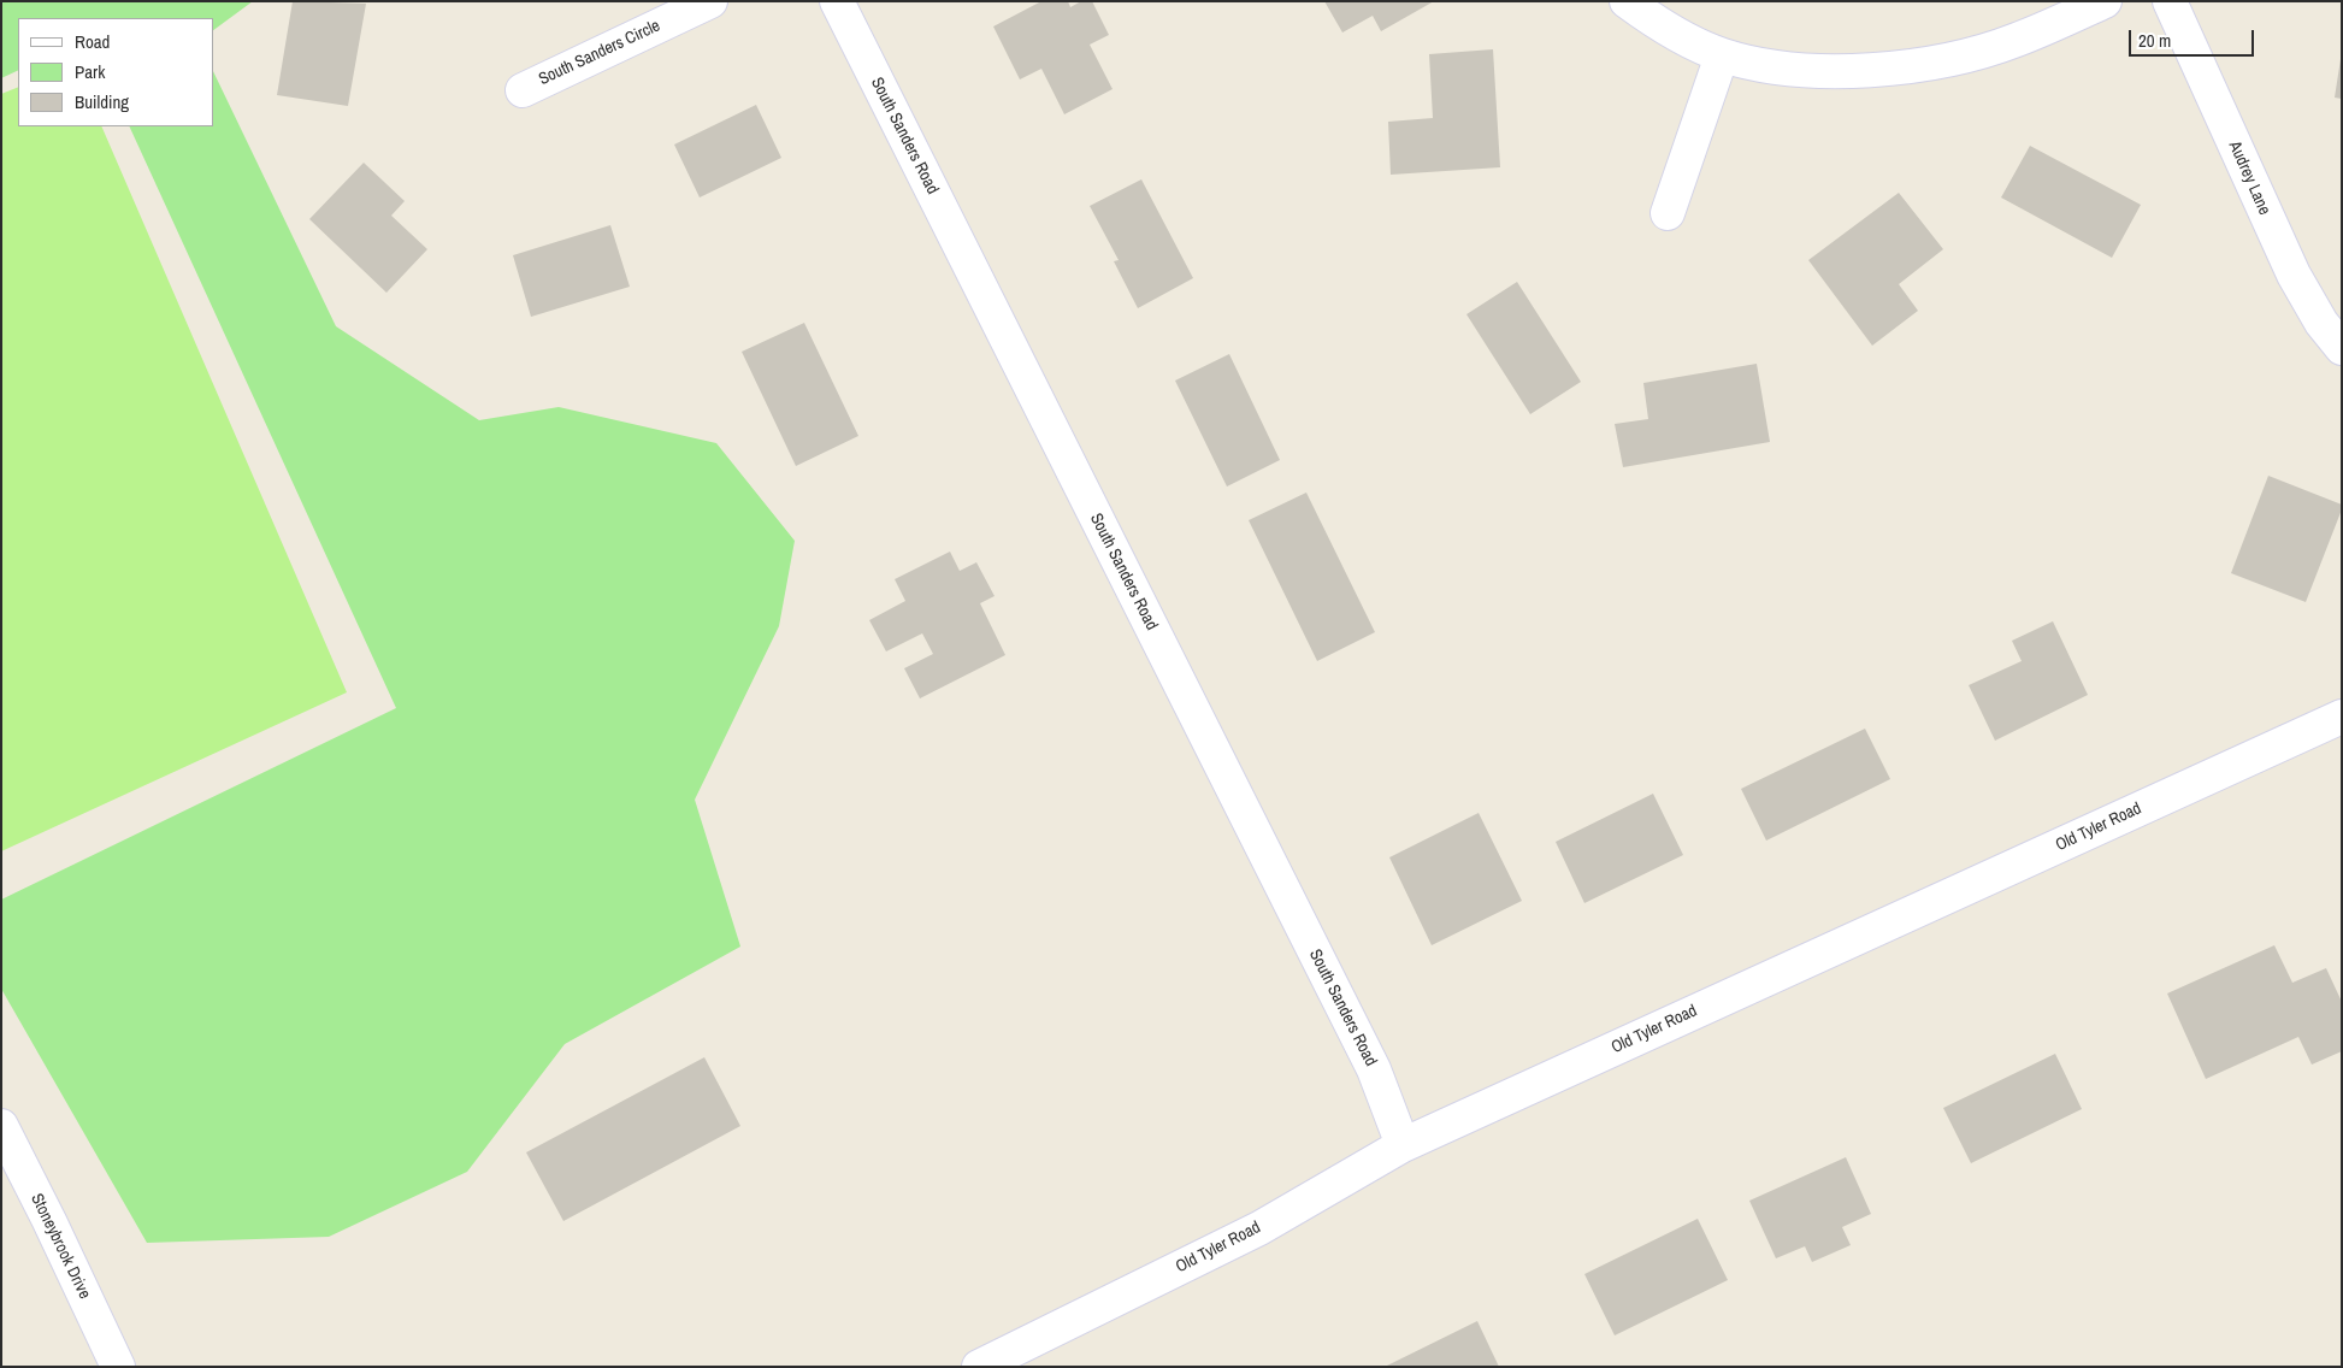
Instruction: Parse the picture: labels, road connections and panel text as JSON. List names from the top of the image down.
{
  "streets": {
    "street": [
      "South Sanders Circle",
      "South Sanders Road",
      "Audrey Lane",
      "Old Tyler Road",
      "Stoneybrook Drive"
    ]
  },
  "crossings": [
    ["South Sanders Road", "Old Tyler Road"]
  ],
  "legend": ["Road", "Park", "Building"],
  "scale_bar": "20 m"
}
